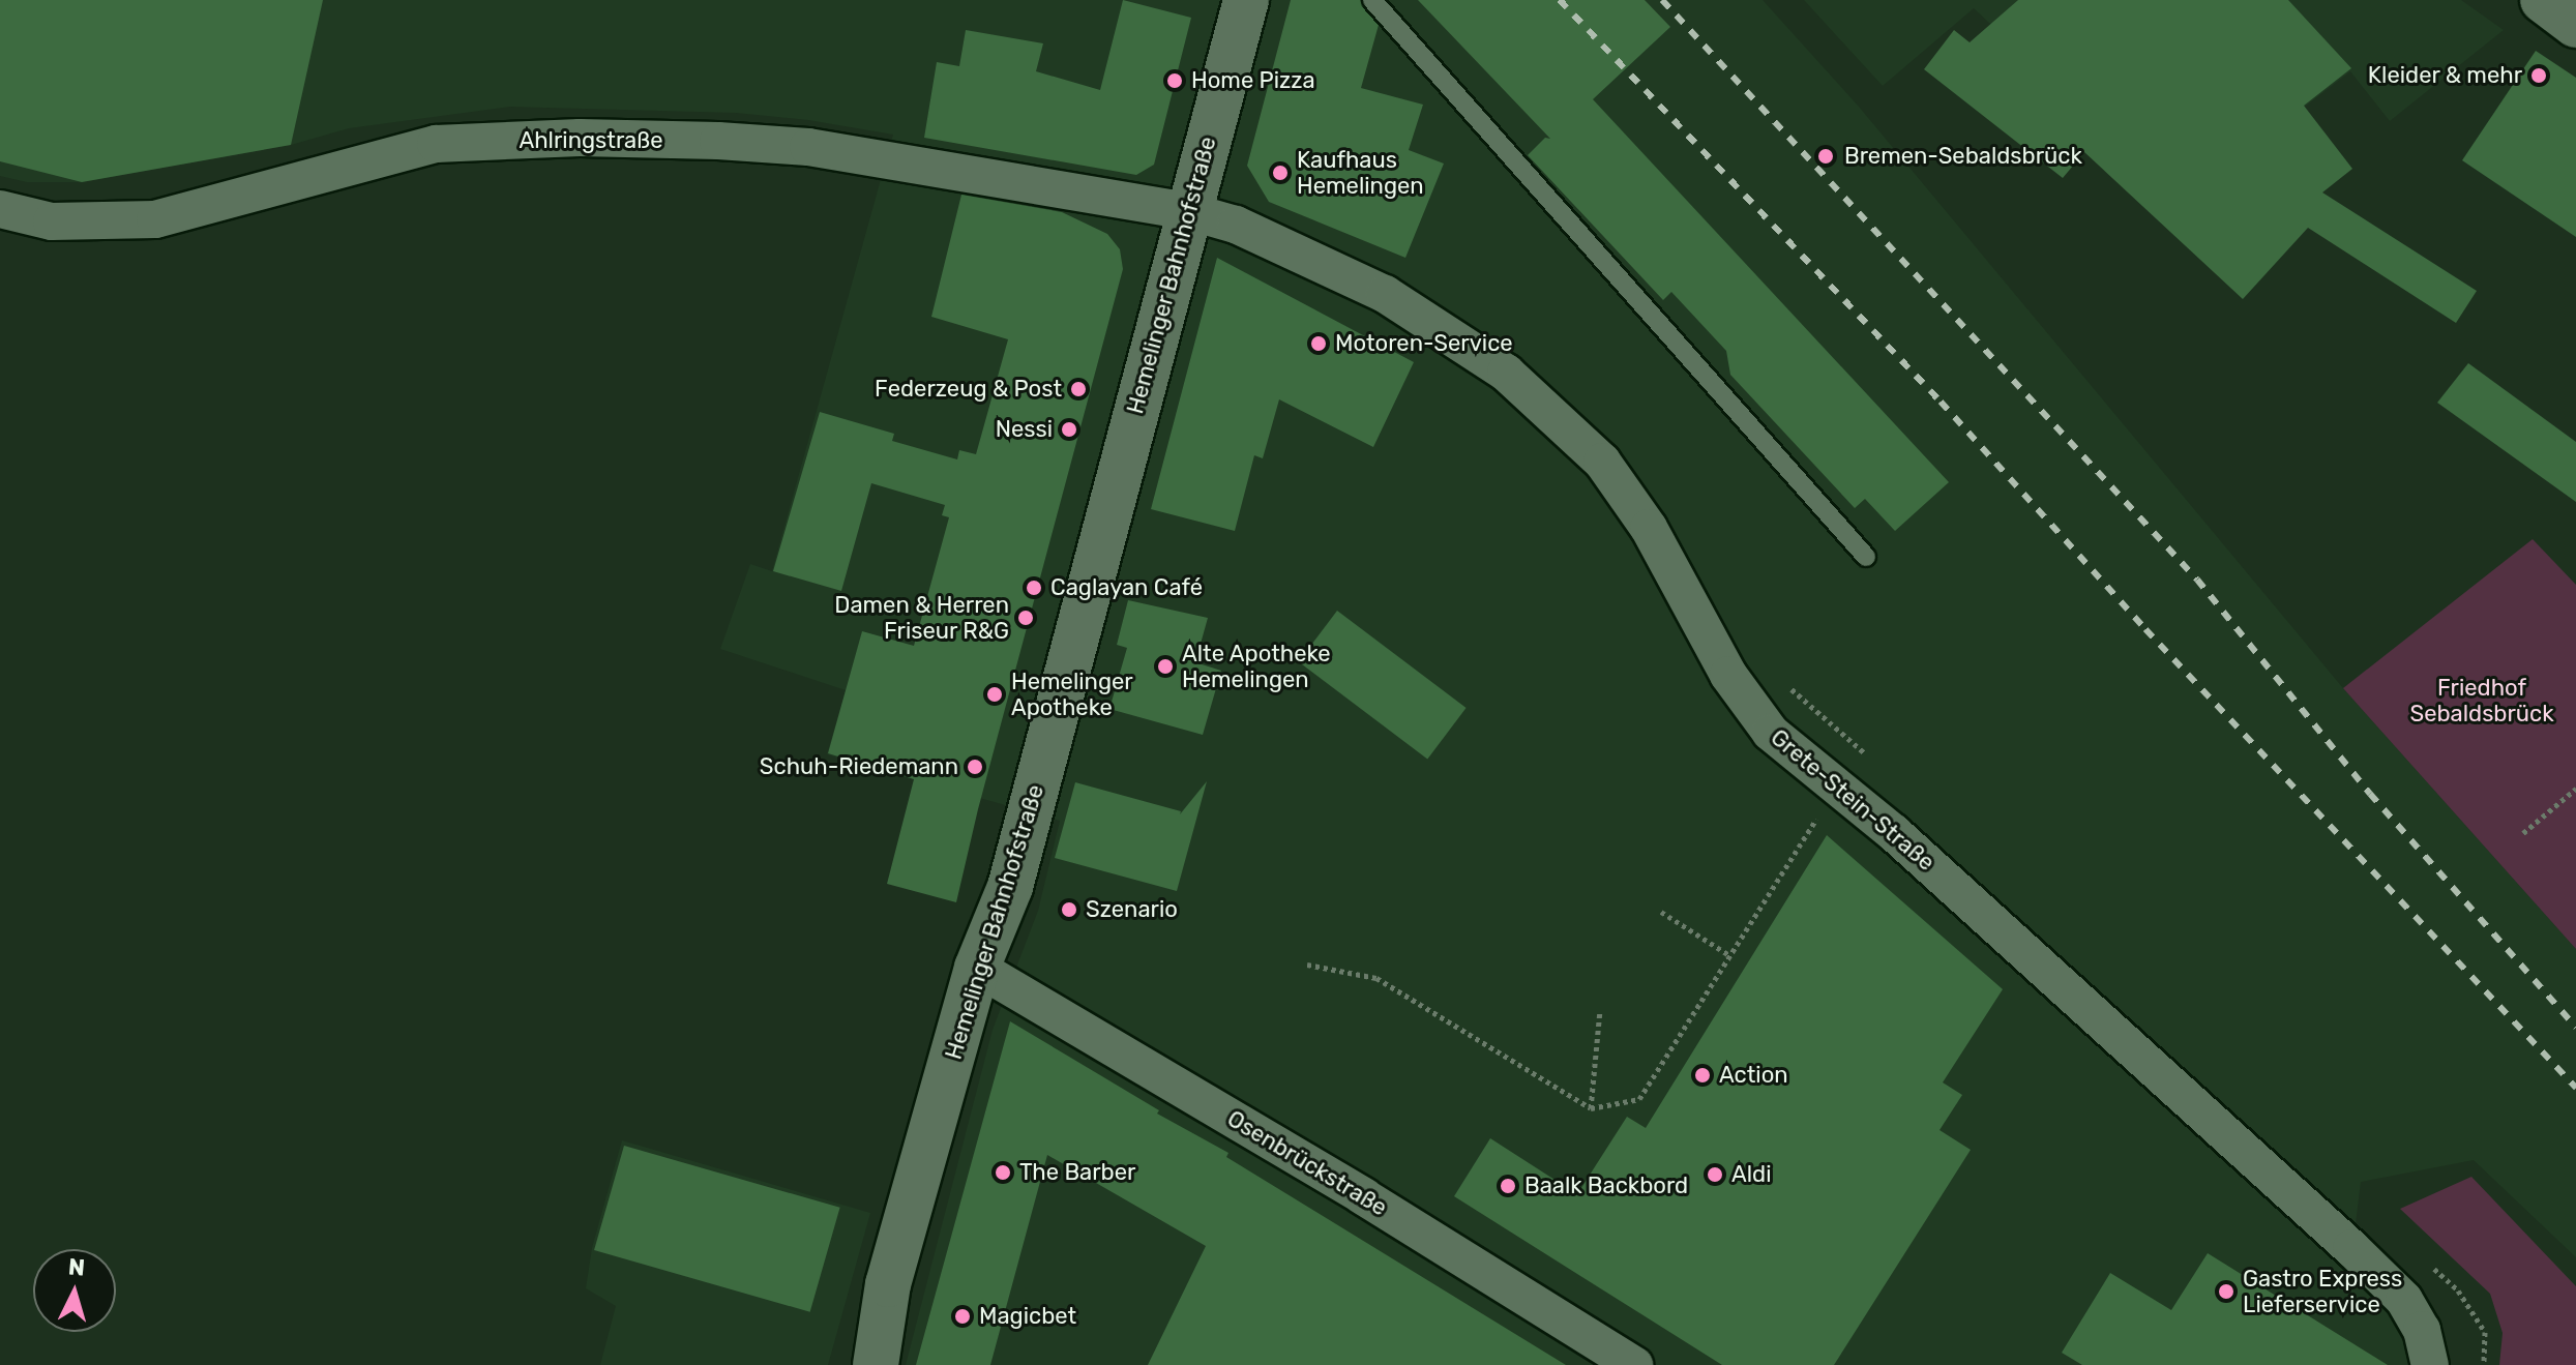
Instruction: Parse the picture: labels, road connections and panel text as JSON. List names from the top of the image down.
{
  "streets": {
    "street": [
      "Ahlringstraße",
      "Hemelinger Bahnhofstraße",
      "Grete-Stein-Straße",
      "Osenbrückstraße"
    ]
  },
  "crossings": [
    ["Ahlringstraße", "Hemelinger Bahnhofstraße"],
    ["Ahlringstraße", "Grete-Stein-Straße"],
    ["Hemelinger Bahnhofstraße", "Grete-Stein-Straße"],
    ["Hemelinger Bahnhofstraße", "Osenbrückstraße"]
  ],
  "parks": ["Friedhof Sebaldsbrück"],
  "places": [
    "Kleider & mehr",
    "Home Pizza",
    "Bremen-Sebaldsbrück",
    "Kaufhaus Hemelingen",
    "Motoren-Service",
    "Federzeug & Post",
    "Nessi",
    "Caglayan Café",
    "Damen & Herren Friseur R&G",
    "Alte Apotheke Hemelingen",
    "Hemelinger Apotheke",
    "Schuh-Riedemann",
    "Szenario",
    "Action",
    "The Barber",
    "Aldi",
    "Baalk Backbord",
    "Gastro Express Lieferservice",
    "Magicbet"
  ],
  "north": "top"
}
